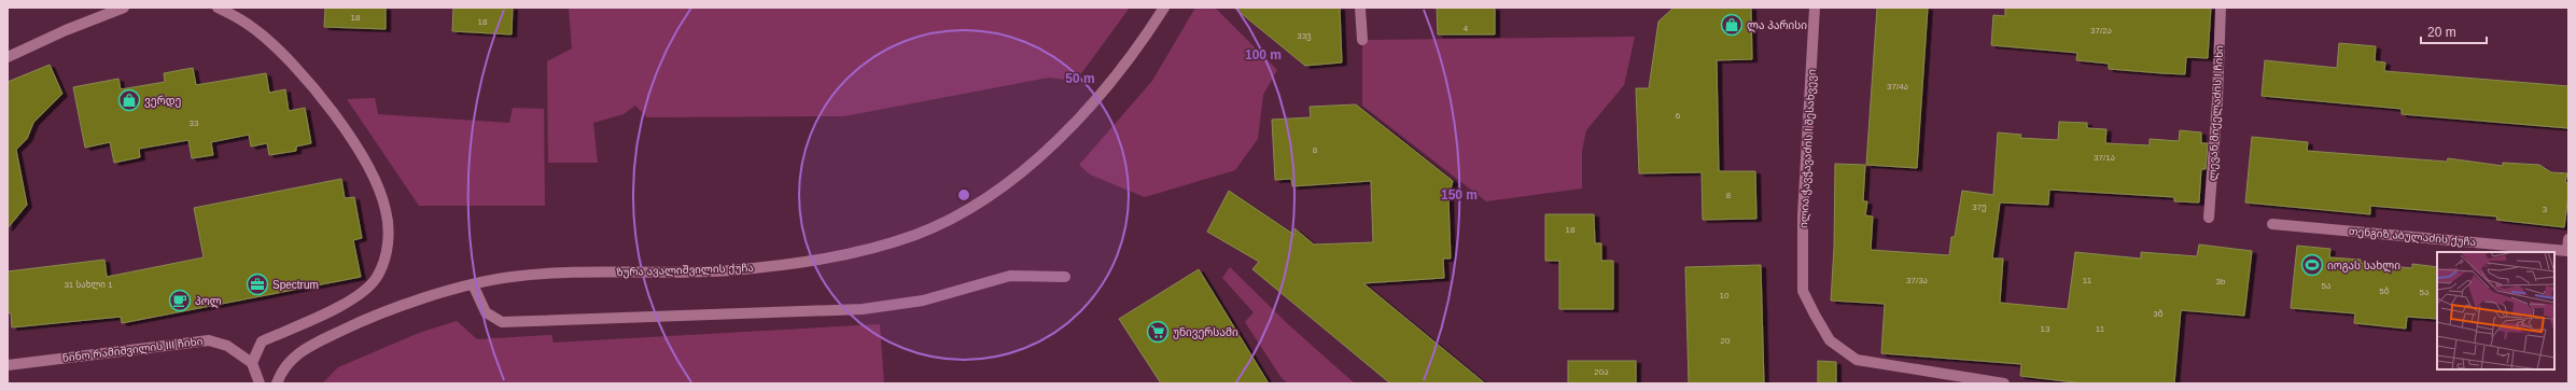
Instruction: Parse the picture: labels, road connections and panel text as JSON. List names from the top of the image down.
{
  "streets": {
    "street": [
      "ლევან მიქელაძის I ჩიხი",
      "ილია ჭავჭავაძის I შესახვევი",
      "თენგიზ აბულაძის ქუჩა",
      "ზურა ავალიშვილის ქუჩა",
      "ნინო რამიშვილის III ჩიხი"
    ]
  },
  "places": {
    "shop": ["ლა პარისი", "ვერდე"],
    "sports": ["იოგას სახლი"],
    "office": ["Spectrum"],
    "cafe": ["პოლ"],
    "supermarket": ["უნივერსამი"]
  },
  "house_numbers": [
    "18",
    "18",
    "4",
    "37/2ა",
    "33ვ",
    "37/4ა",
    "6",
    "33",
    "8",
    "37/1ა",
    "8",
    "37ე",
    "3",
    "18",
    "37/3ა",
    "11",
    "3b",
    "31 სახლი 1",
    "5ა",
    "5ბ",
    "5ა",
    "10",
    "3ბ",
    "13",
    "11",
    "20",
    "20ა"
  ],
  "scale_bar": "20 m",
  "rings": ["100 m", "50 m", "150 m"]
}
